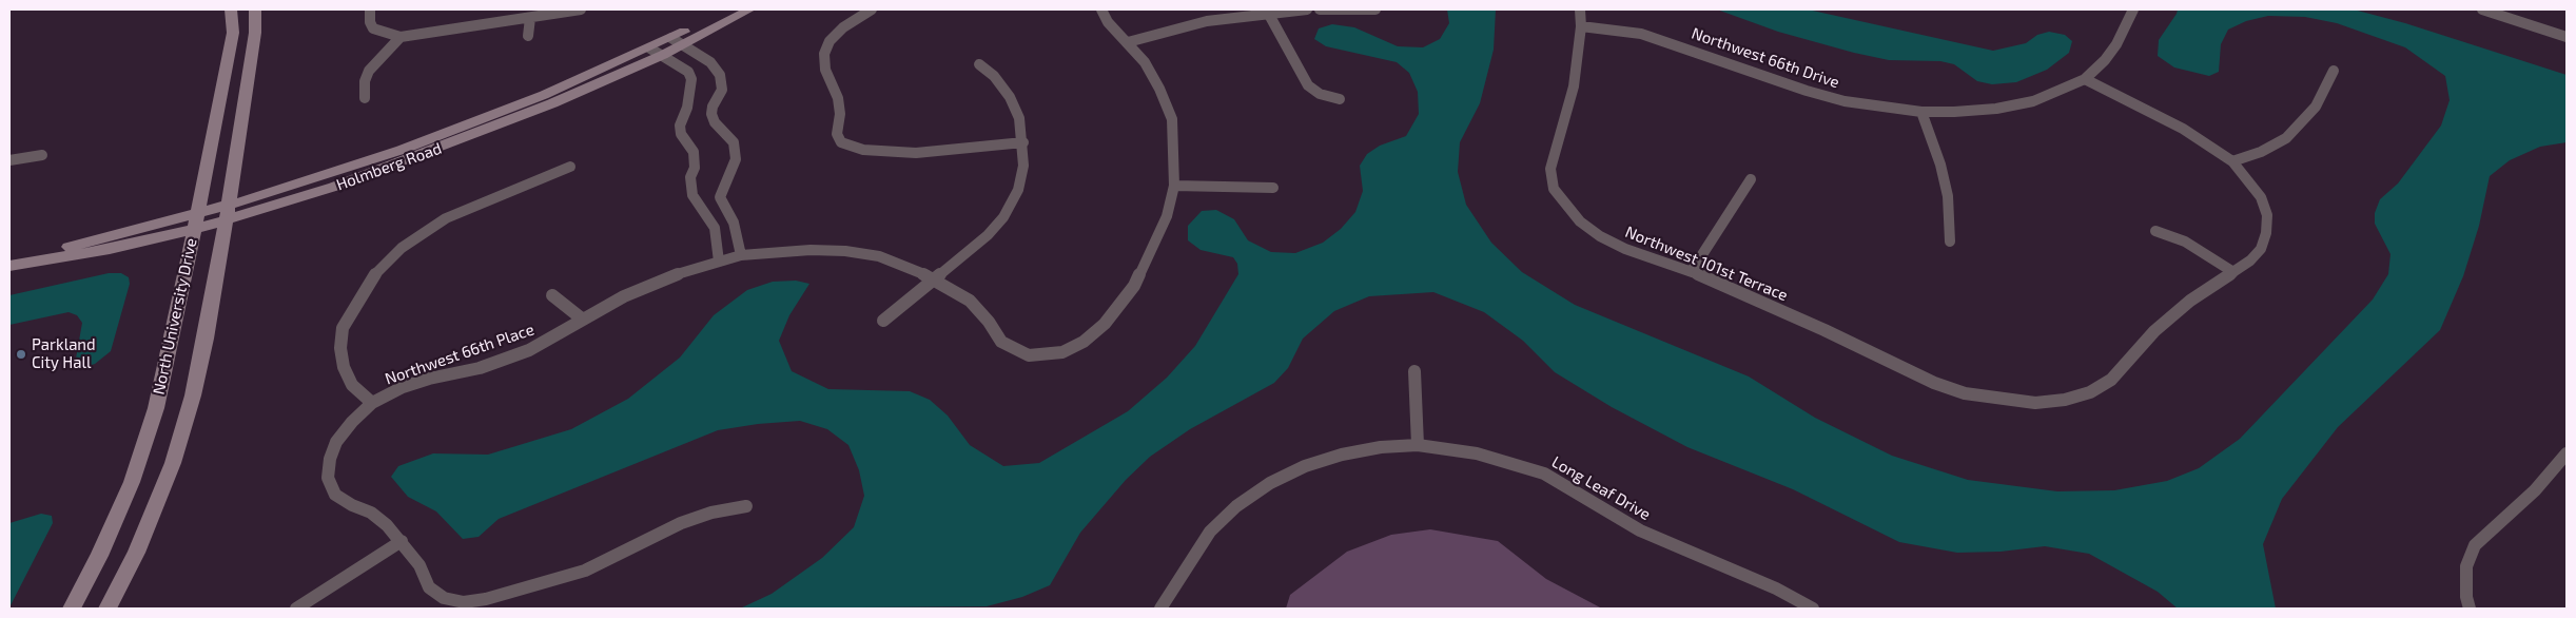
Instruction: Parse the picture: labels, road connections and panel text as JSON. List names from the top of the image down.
{
  "streets": {
    "main road": ["Holmberg Road", "North University Drive"],
    "street": [
      "Northwest 66th Drive",
      "Northwest 101st Terrace",
      "Northwest 66th Place",
      "Long Leaf Drive"
    ]
  },
  "crossings": [
    ["Northwest 66th Drive", "Northwest 101st Terrace"],
    ["Holmberg Road", "North University Drive"]
  ],
  "places": ["Parkland City Hall"]
}
